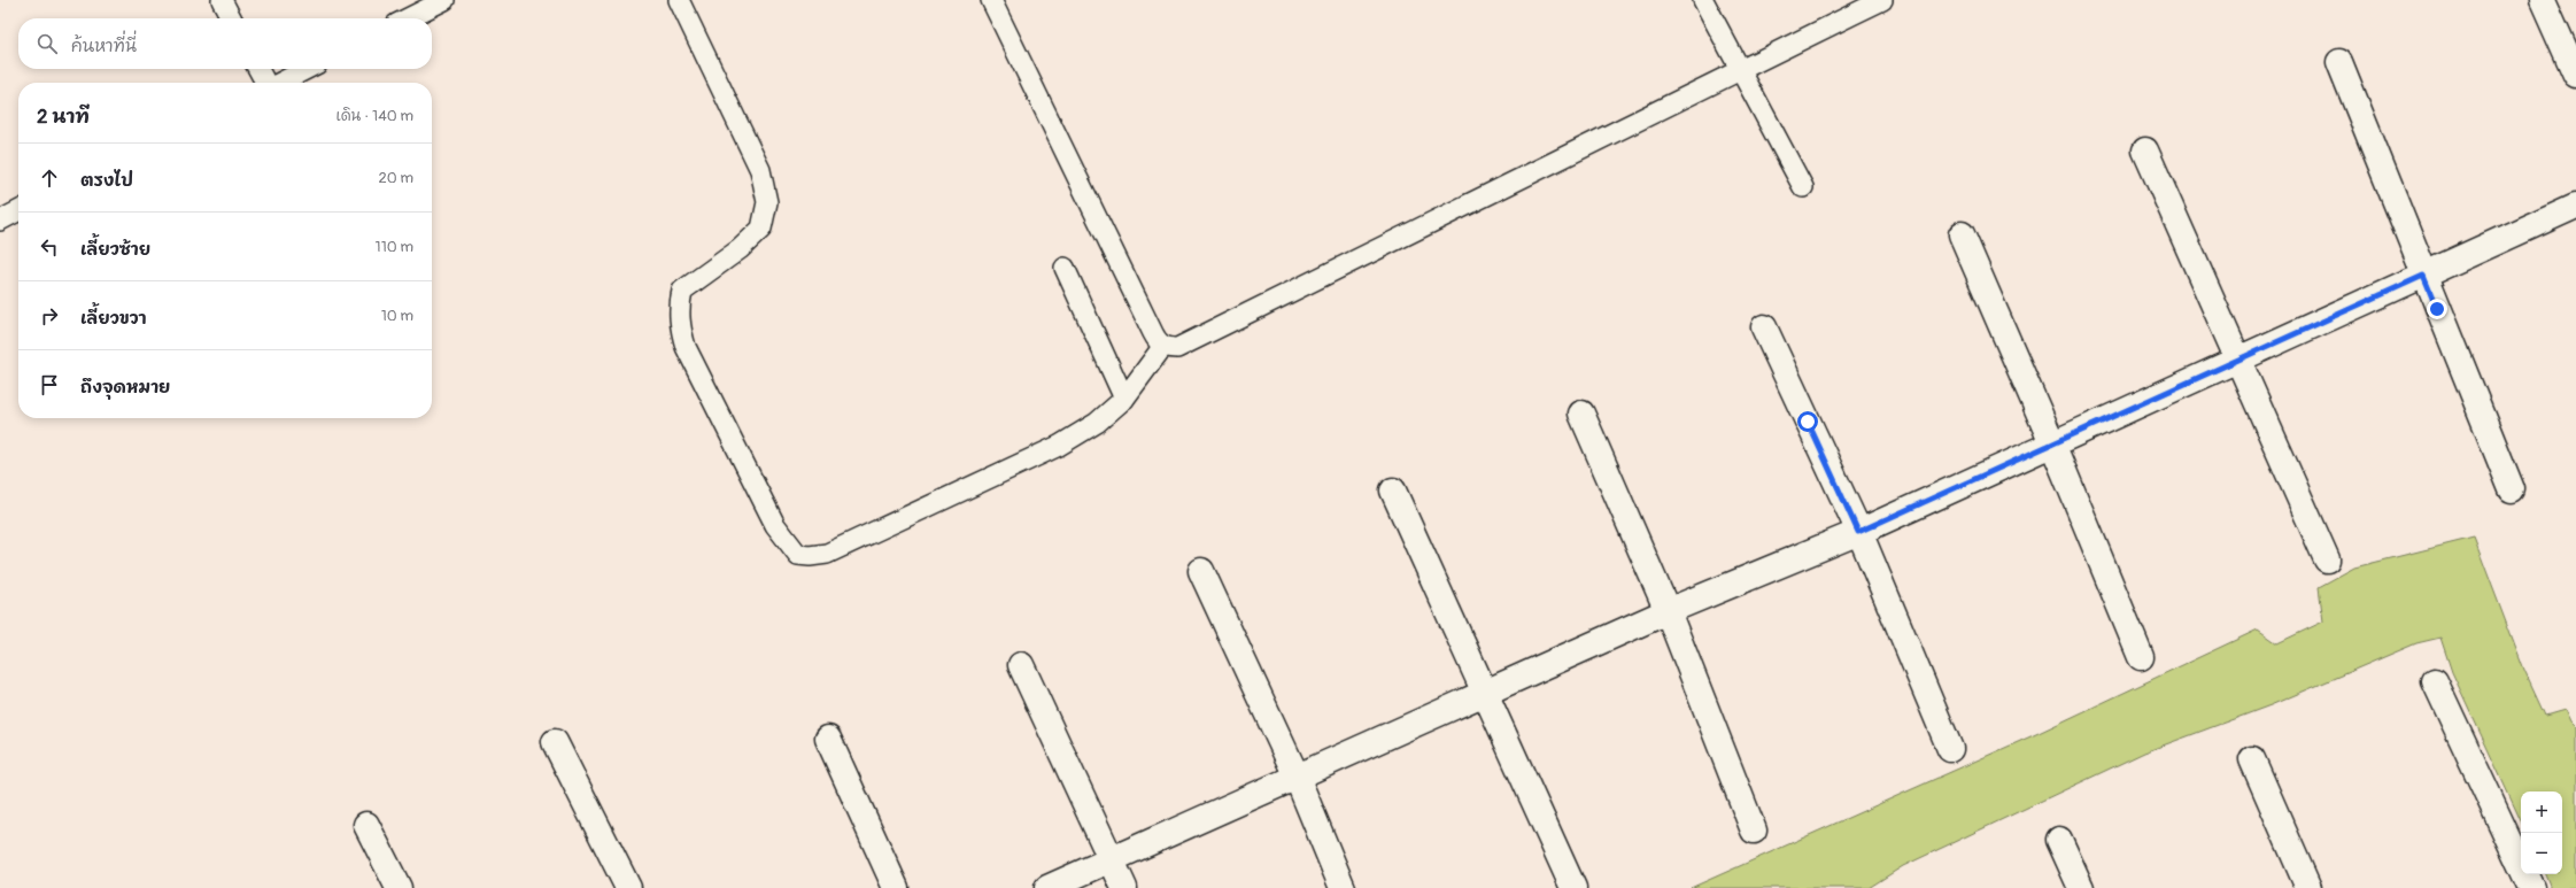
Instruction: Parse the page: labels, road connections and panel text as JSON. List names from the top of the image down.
{
  "page": {
    "search": "ค้นหาที่นี่",
    "heading": ["2 นาที", "เดิน · 140 m"],
    "list": [
      ["ตรงไป", "20 m"],
      ["เลี้ยวซ้าย", "110 m"],
      ["เลี้ยวขวา", "10 m"],
      "ถึงจุดหมาย"
    ],
    "map_buttons": ["+", "−"]
  }
}
